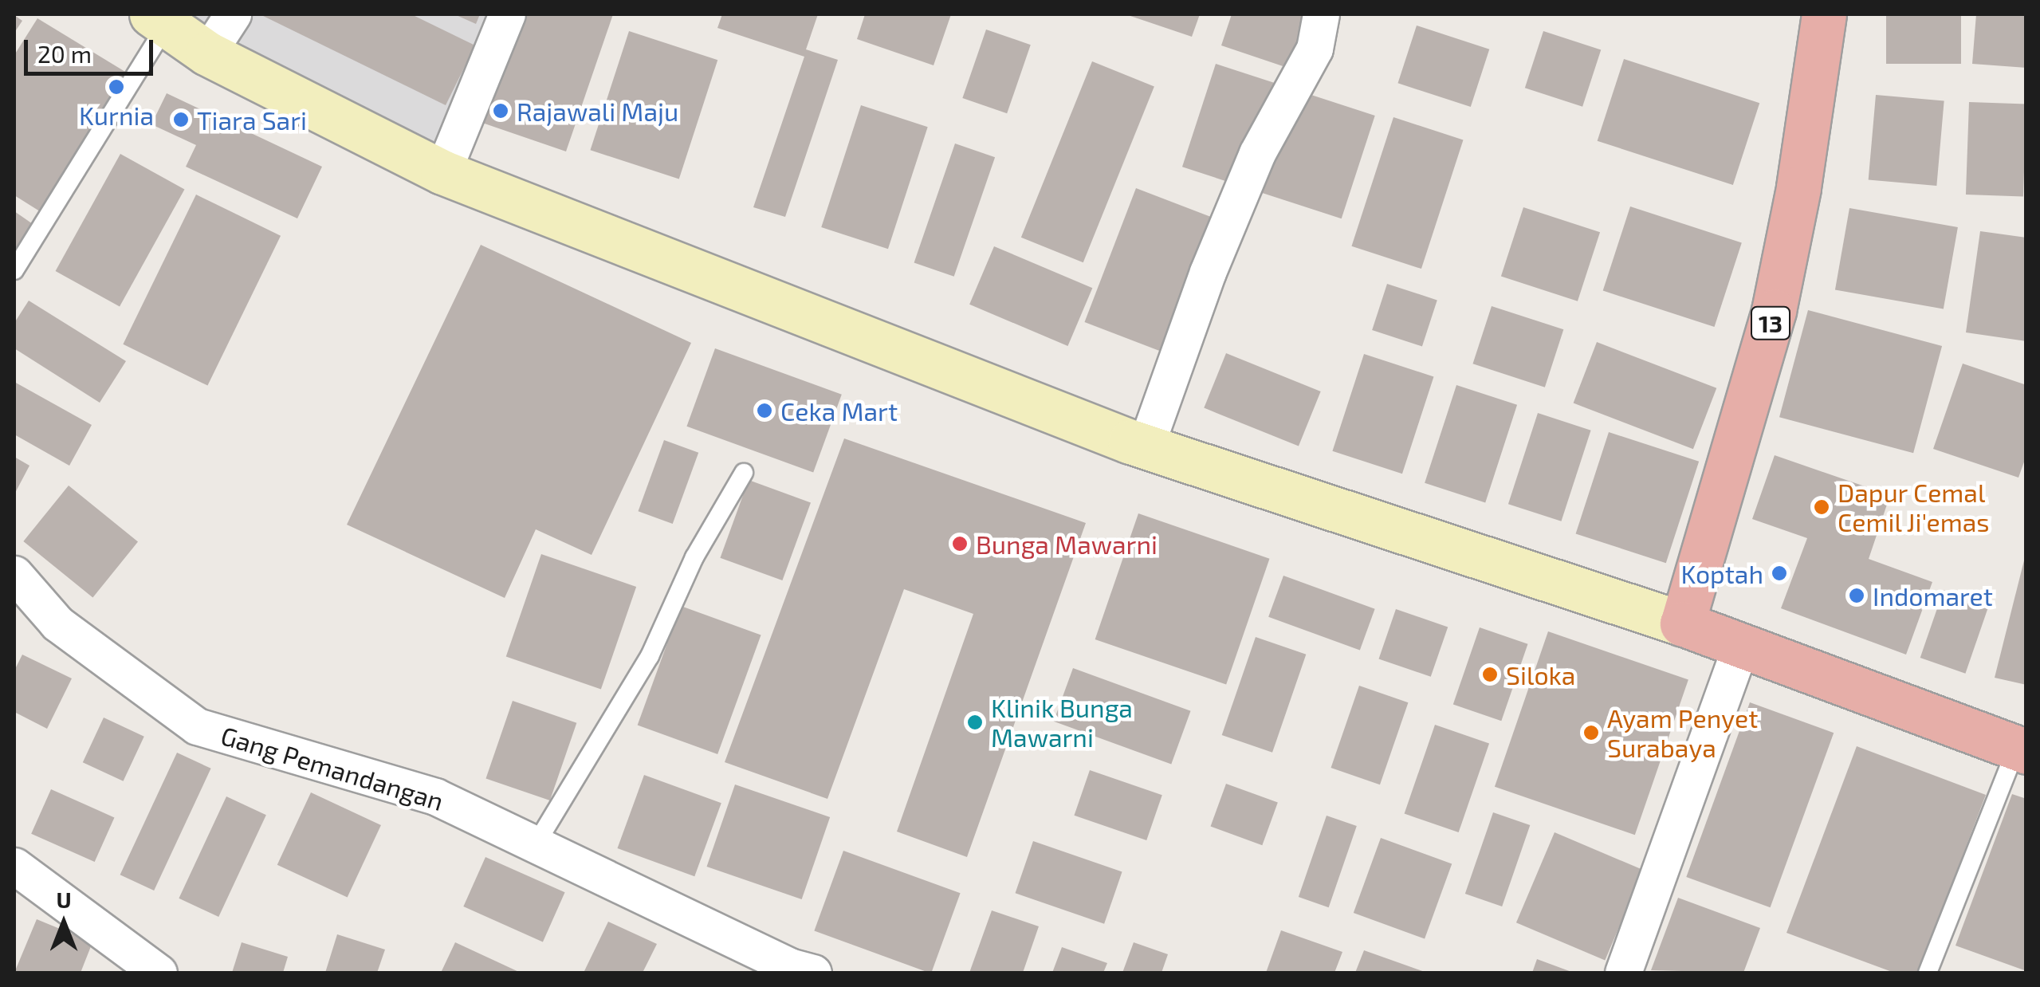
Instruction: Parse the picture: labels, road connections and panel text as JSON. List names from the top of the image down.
{
  "streets": {
    "highway": ["13"],
    "street": ["Gang Pemandangan"]
  },
  "places": [
    "Kurnia",
    "Rajawali Maju",
    "Tiara Sari",
    "Ceka Mart",
    "Dapur Cemal Cemil Ji'emas",
    "Bunga Mawarni",
    "Koptah",
    "Indomaret",
    "Siloka",
    "Klinik Bunga Mawarni",
    "Ayam Penyet Surabaya"
  ],
  "scale_bar": "20 m",
  "north": "top"
}
